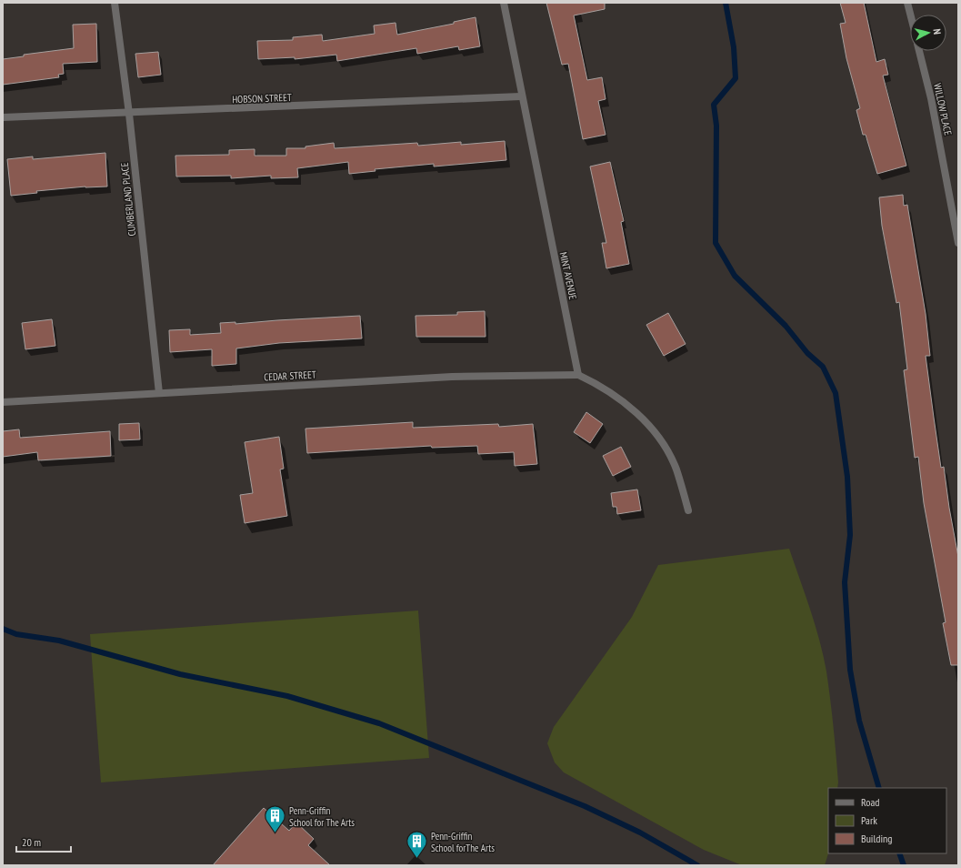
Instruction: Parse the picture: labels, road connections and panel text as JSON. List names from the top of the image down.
{
  "streets": {
    "street": [
      "HOBSON STREET",
      "WILLOW PLACE",
      "CUMBERLAND PLACE",
      "MINT AVENUE",
      "CEDAR STREET"
    ]
  },
  "crossings": [
    ["HOBSON STREET", "CUMBERLAND PLACE"],
    ["HOBSON STREET", "MINT AVENUE"],
    ["CUMBERLAND PLACE", "CEDAR STREET"],
    ["MINT AVENUE", "CEDAR STREET"]
  ],
  "places": {
    "building": ["Penn-Griffin School for The Arts", "Penn-Griffin School forThe Arts"]
  },
  "legend": ["Road", "Park", "Building"],
  "scale_bar": "20 m",
  "north": "right"
}
